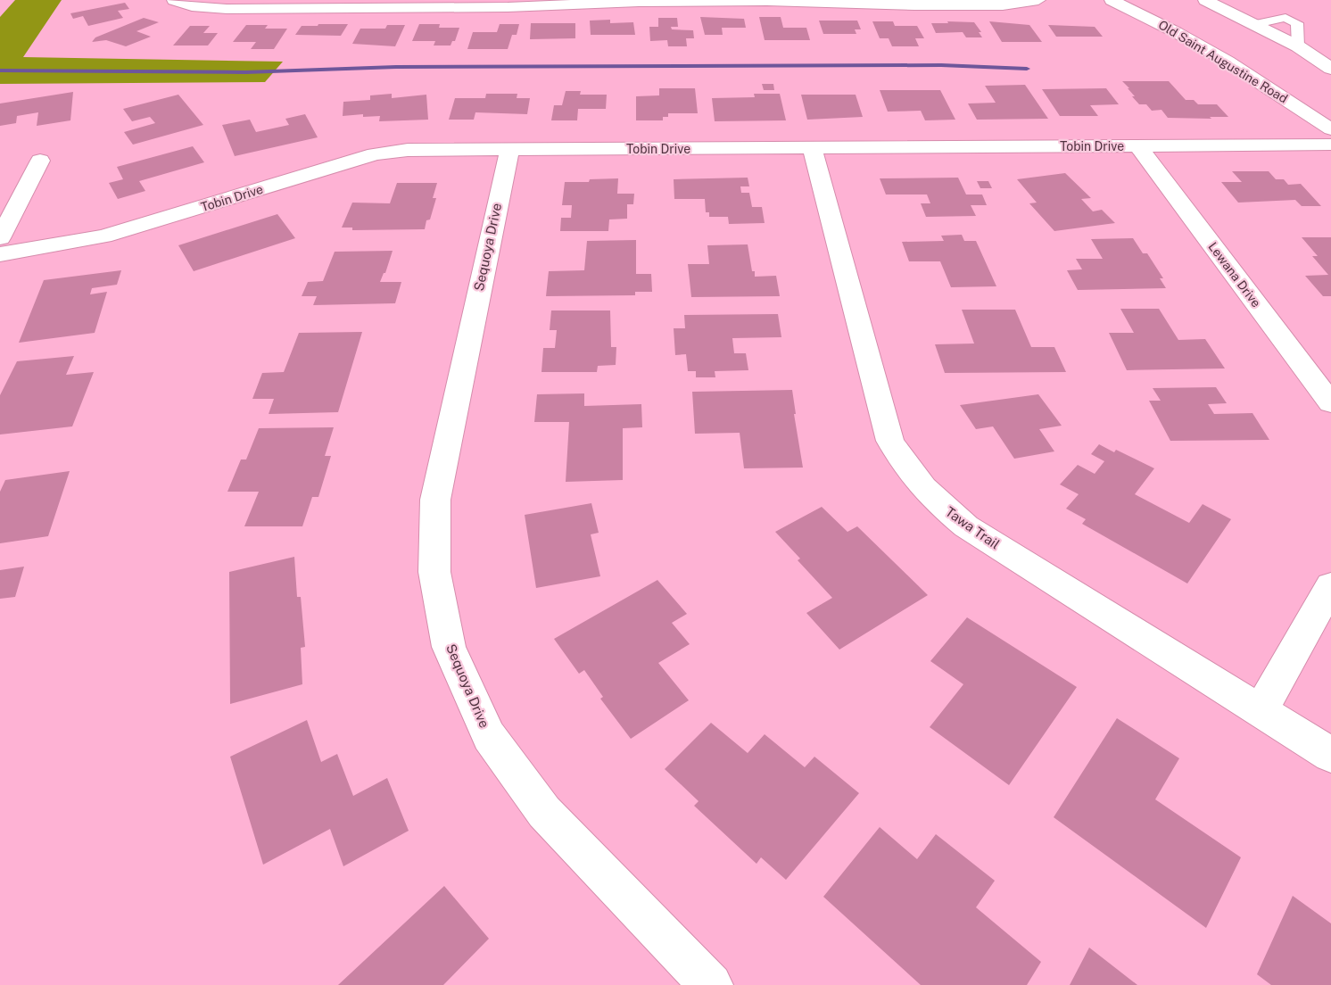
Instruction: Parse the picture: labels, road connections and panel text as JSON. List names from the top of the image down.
{
  "streets": {
    "street": [
      "Old Saint Augustine Road",
      "Tobin Drive",
      "Sequoya Drive",
      "Lewana Drive",
      "Tawa Trail"
    ]
  },
  "crossings": [
    ["Tobin Drive", "Sequoya Drive"],
    ["Tobin Drive", "Lewana Drive"],
    ["Tobin Drive", "Tawa Trail"]
  ]
}
